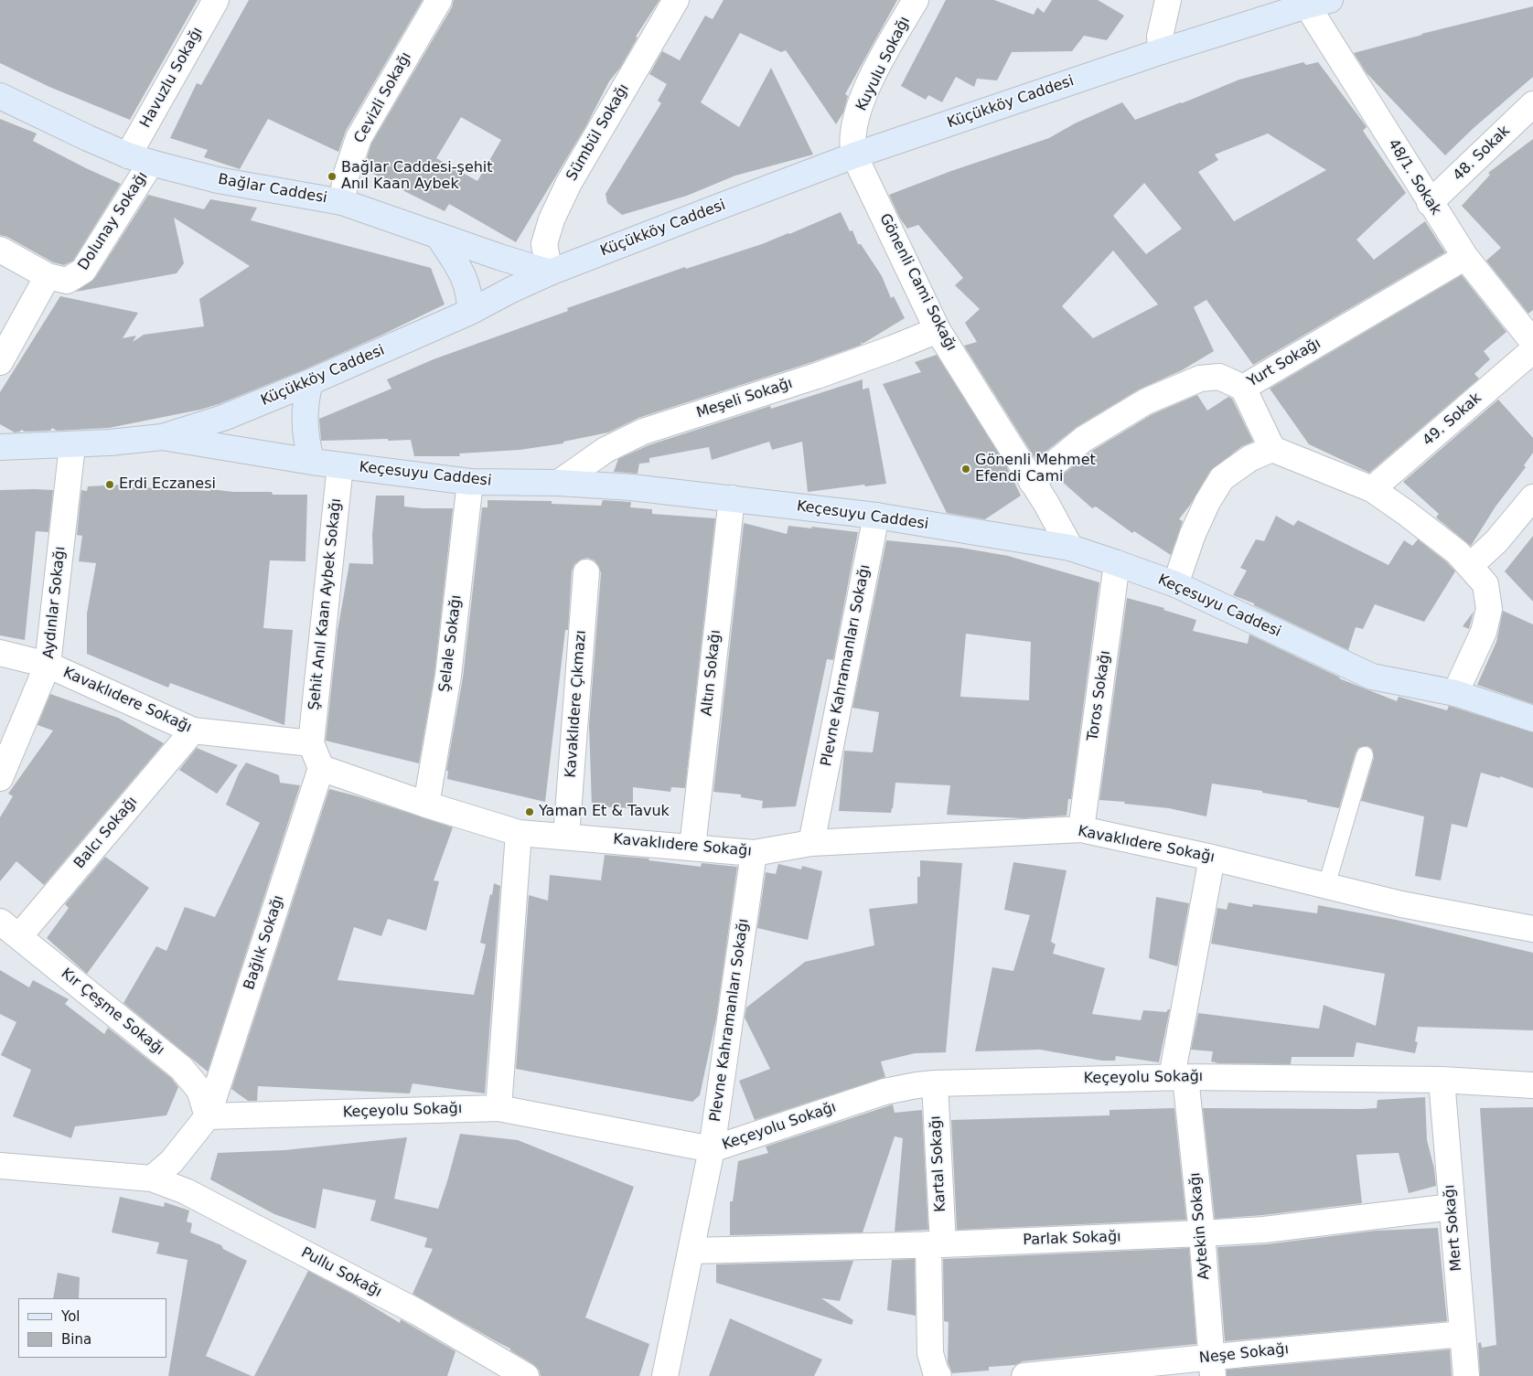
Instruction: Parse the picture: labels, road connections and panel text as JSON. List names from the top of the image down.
{
  "streets": {
    "street": [
      "Kuyulu Sokağı",
      "Havuzlu Sokağı",
      "Cevizli Sokağı",
      "Küçükköy Caddesi",
      "Sümbül Sokağı",
      "48. Sokak",
      "48/1. Sokak",
      "Bağlar Caddesi",
      "Dolunay Sokağı",
      "Gönenli Cami Sokağı",
      "Yurt Sokağı",
      "Meşeli Sokağı",
      "49. Sokak",
      "Keçesuyu Caddesi",
      "Aydınlar Sokağı",
      "Şehit Anıl Kaan Aybek Sokağı",
      "Şelale Sokağı",
      "Plevne Kahramanları Sokağı",
      "Altın Sokağı",
      "Toros Sokağı",
      "Kavaklıdere Sokağı",
      "Kavaklıdere Çıkmazı",
      "Balcı Sokağı",
      "Bağlık Sokağı",
      "Kır Çeşme Sokağı",
      "Keçeyolu Sokağı",
      "Kartal Sokağı",
      "Aytekin Sokağı",
      "Mert Sokağı",
      "Parlak Sokağı",
      "Pullu Sokağı",
      "Neşe Sokağı"
    ]
  },
  "crossings": [
    ["Kuyulu Sokağı", "Küçükköy Caddesi"],
    ["Kuyulu Sokağı", "Gönenli Cami Sokağı"],
    ["Havuzlu Sokağı", "Bağlar Caddesi"],
    ["Havuzlu Sokağı", "Dolunay Sokağı"],
    ["Cevizli Sokağı", "Bağlar Caddesi"],
    ["Küçükköy Caddesi", "Sümbül Sokağı"],
    ["Küçükköy Caddesi", "48/1. Sokak"],
    ["Küçükköy Caddesi", "Bağlar Caddesi"],
    ["Küçükköy Caddesi", "Gönenli Cami Sokağı"],
    ["Küçükköy Caddesi", "Keçesuyu Caddesi"],
    ["Küçükköy Caddesi", "Aydınlar Sokağı"],
    ["Sümbül Sokağı", "Bağlar Caddesi"],
    ["48. Sokak", "48/1. Sokak"],
    ["48/1. Sokak", "Yurt Sokağı"],
    ["Bağlar Caddesi", "Dolunay Sokağı"],
    ["Gönenli Cami Sokağı", "Yurt Sokağı"],
    ["Gönenli Cami Sokağı", "Meşeli Sokağı"],
    ["Gönenli Cami Sokağı", "Keçesuyu Caddesi"],
    ["Meşeli Sokağı", "Keçesuyu Caddesi"],
    ["Keçesuyu Caddesi", "Şehit Anıl Kaan Aybek Sokağı"],
    ["Keçesuyu Caddesi", "Şelale Sokağı"],
    ["Keçesuyu Caddesi", "Plevne Kahramanları Sokağı"],
    ["Keçesuyu Caddesi", "Altın Sokağı"],
    ["Keçesuyu Caddesi", "Toros Sokağı"],
    ["Aydınlar Sokağı", "Kavaklıdere Sokağı"],
    ["Şehit Anıl Kaan Aybek Sokağı", "Kavaklıdere Sokağı"],
    ["Şelale Sokağı", "Kavaklıdere Sokağı"],
    ["Plevne Kahramanları Sokağı", "Kavaklıdere Sokağı"],
    ["Plevne Kahramanları Sokağı", "Keçeyolu Sokağı"],
    ["Plevne Kahramanları Sokağı", "Parlak Sokağı"],
    ["Altın Sokağı", "Kavaklıdere Sokağı"],
    ["Toros Sokağı", "Kavaklıdere Sokağı"],
    ["Kavaklıdere Sokağı", "Kavaklıdere Çıkmazı"],
    ["Kavaklıdere Sokağı", "Balcı Sokağı"],
    ["Kavaklıdere Sokağı", "Bağlık Sokağı"],
    ["Kavaklıdere Sokağı", "Aytekin Sokağı"],
    ["Balcı Sokağı", "Kır Çeşme Sokağı"],
    ["Bağlık Sokağı", "Kır Çeşme Sokağı"],
    ["Bağlık Sokağı", "Keçeyolu Sokağı"],
    ["Kır Çeşme Sokağı", "Keçeyolu Sokağı"],
    ["Keçeyolu Sokağı", "Kartal Sokağı"],
    ["Keçeyolu Sokağı", "Aytekin Sokağı"],
    ["Keçeyolu Sokağı", "Mert Sokağı"],
    ["Kartal Sokağı", "Parlak Sokağı"],
    ["Aytekin Sokağı", "Parlak Sokağı"],
    ["Aytekin Sokağı", "Neşe Sokağı"],
    ["Mert Sokağı", "Parlak Sokağı"],
    ["Mert Sokağı", "Neşe Sokağı"]
  ],
  "places": [
    "Bağlar Caddesi-şehit Anıl Kaan Aybek",
    "Gönenli Mehmet Efendi Cami",
    "Erdi Eczanesi",
    "Yaman Et & Tavuk"
  ],
  "legend": ["Yol", "Bina"]
}
